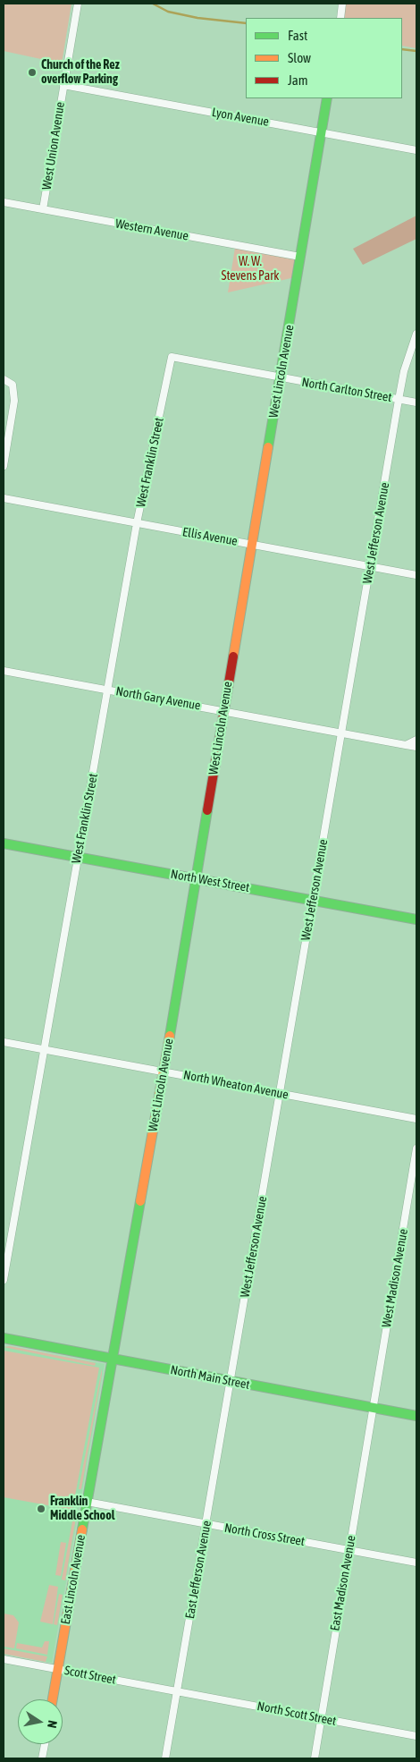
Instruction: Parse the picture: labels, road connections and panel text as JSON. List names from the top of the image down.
{
  "streets": {
    "street": [
      "Lyon Avenue",
      "West Union Avenue",
      "Western Avenue",
      "West Lincoln Avenue",
      "North Carlton Street",
      "West Franklin Street",
      "West Jefferson Avenue",
      "Ellis Avenue",
      "North Gary Avenue",
      "North West Street",
      "North Wheaton Avenue",
      "West Madison Avenue",
      "North Main Street",
      "North Cross Street",
      "East Jefferson Avenue",
      "East Lincoln Avenue",
      "East Madison Avenue",
      "Scott Street",
      "North Scott Street"
    ]
  },
  "crossings": [
    ["Lyon Avenue", "West Union Avenue"],
    ["Lyon Avenue", "West Lincoln Avenue"],
    ["West Union Avenue", "Western Avenue"],
    ["Western Avenue", "West Lincoln Avenue"],
    ["West Lincoln Avenue", "North Carlton Street"],
    ["West Lincoln Avenue", "Ellis Avenue"],
    ["West Lincoln Avenue", "North Gary Avenue"],
    ["West Lincoln Avenue", "North West Street"],
    ["West Lincoln Avenue", "North Wheaton Avenue"],
    ["West Lincoln Avenue", "North Main Street"],
    ["West Lincoln Avenue", "East Lincoln Avenue"],
    ["North Carlton Street", "West Franklin Street"],
    ["North Carlton Street", "West Jefferson Avenue"],
    ["West Franklin Street", "Ellis Avenue"],
    ["West Franklin Street", "North Gary Avenue"],
    ["West Franklin Street", "North West Street"],
    ["West Franklin Street", "North Wheaton Avenue"],
    ["West Jefferson Avenue", "Ellis Avenue"],
    ["West Jefferson Avenue", "North Gary Avenue"],
    ["West Jefferson Avenue", "North West Street"],
    ["West Jefferson Avenue", "North Wheaton Avenue"],
    ["West Jefferson Avenue", "North Main Street"],
    ["West Jefferson Avenue", "East Jefferson Avenue"],
    ["West Madison Avenue", "North Main Street"],
    ["West Madison Avenue", "East Madison Avenue"],
    ["North Main Street", "East Jefferson Avenue"],
    ["North Main Street", "East Lincoln Avenue"],
    ["North Main Street", "East Madison Avenue"],
    ["North Cross Street", "East Jefferson Avenue"],
    ["North Cross Street", "East Lincoln Avenue"],
    ["North Cross Street", "East Madison Avenue"],
    ["East Jefferson Avenue", "Scott Street"],
    ["East Jefferson Avenue", "North Scott Street"],
    ["East Lincoln Avenue", "Scott Street"],
    ["East Madison Avenue", "North Scott Street"],
    ["Scott Street", "North Scott Street"]
  ],
  "parks": ["W. W. Stevens Park"],
  "places": ["Church of the Rez overflow Parking", "Franklin Middle School"],
  "legend": ["Fast", "Slow", "Jam"],
  "north": "right"
}
